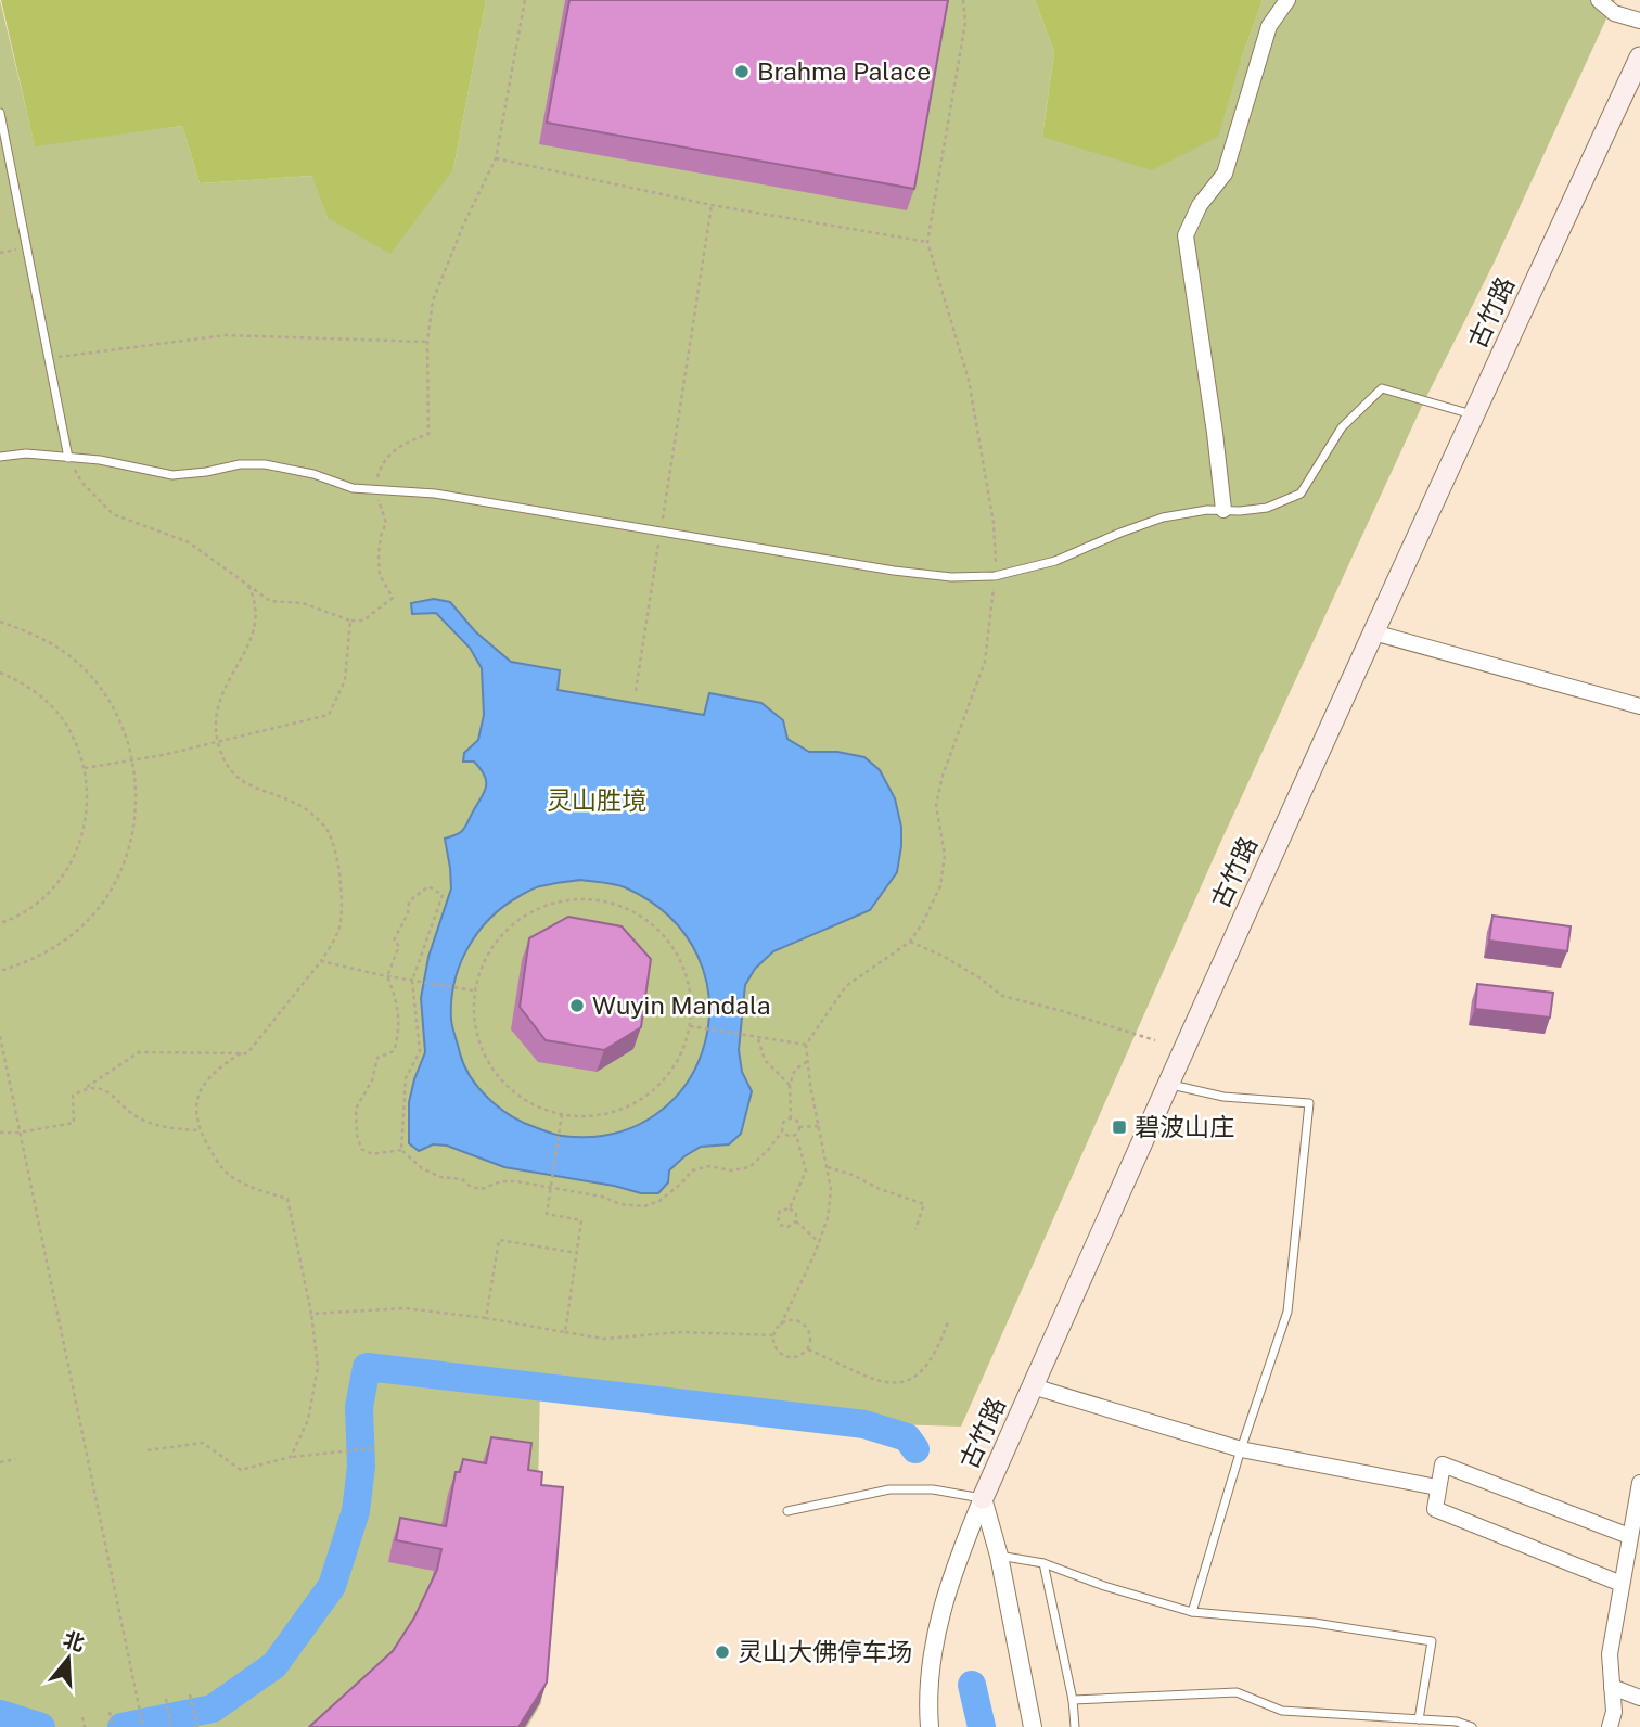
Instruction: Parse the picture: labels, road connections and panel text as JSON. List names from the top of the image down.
{
  "streets": {
    "main road": ["古竹路"]
  },
  "parks": ["灵山胜境"],
  "places": {
    "other": ["Brahma Palace", "Wuyin Mandala", "灵山大佛停车场"],
    "transit": ["碧波山庄"]
  },
  "north": "top"
}
